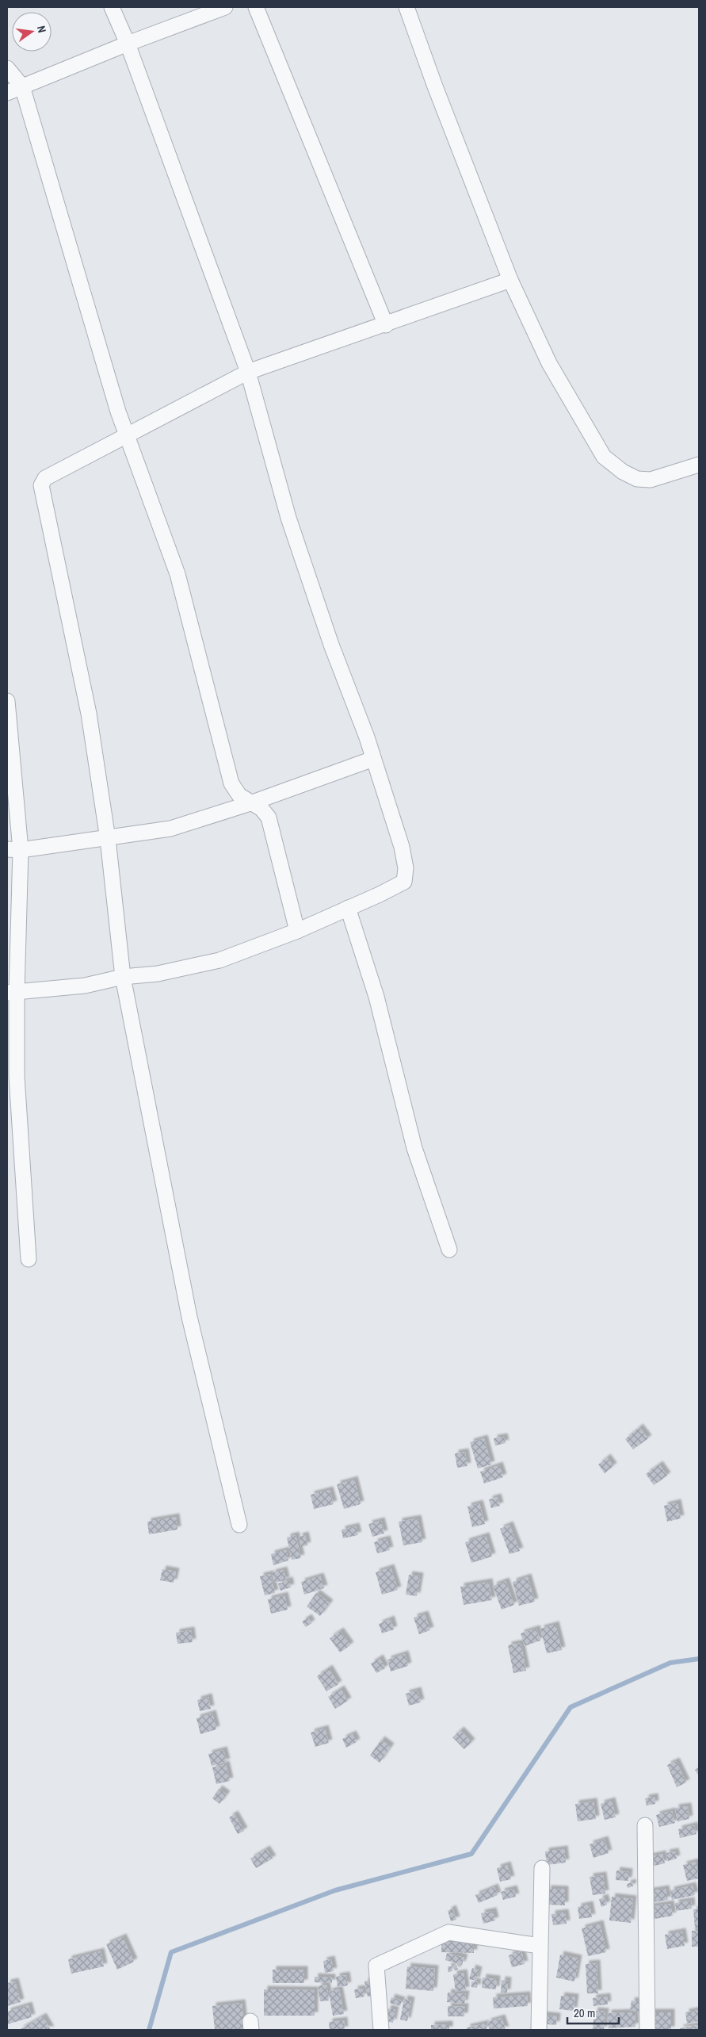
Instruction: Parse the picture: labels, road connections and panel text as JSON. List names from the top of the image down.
{
  "scale_bar": "20 m",
  "north": "right"
}
